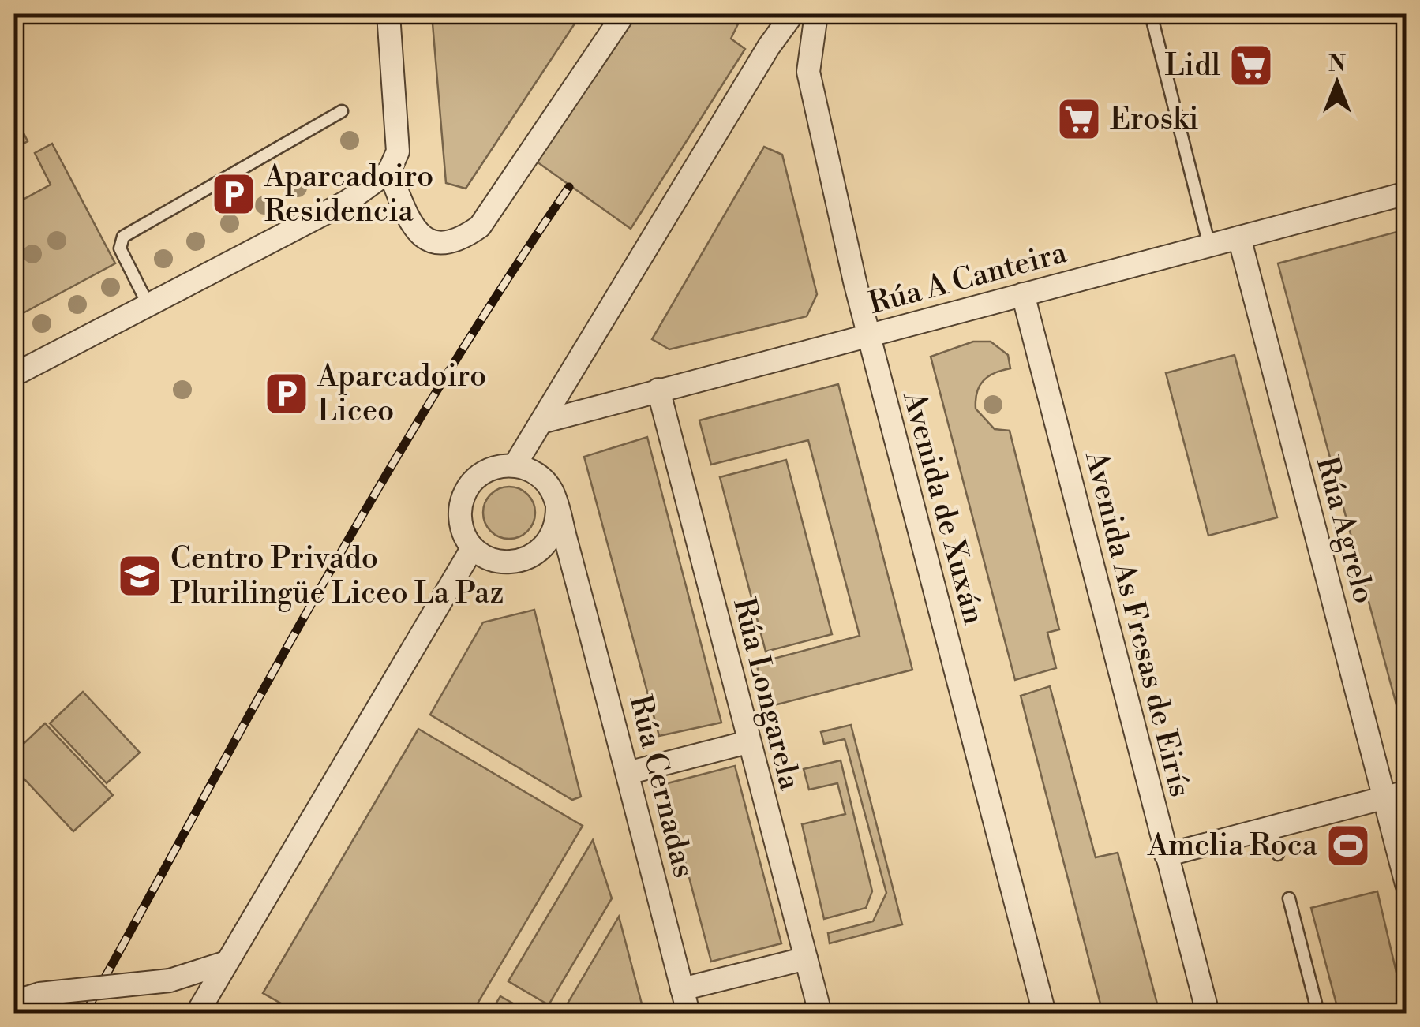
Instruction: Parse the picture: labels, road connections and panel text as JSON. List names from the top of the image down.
{
  "streets": {
    "street": [
      "Rúa A Canteira",
      "Avenida de Xuxán",
      "Rúa Agrelo",
      "Avenida As Fresas de Eirís",
      "Rúa Longarela",
      "Rúa Cernadas"
    ]
  },
  "crossings": [
    ["Rúa A Canteira", "Avenida de Xuxán"],
    ["Rúa A Canteira", "Rúa Agrelo"],
    ["Rúa A Canteira", "Avenida As Fresas de Eirís"],
    ["Rúa A Canteira", "Rúa Longarela"]
  ],
  "places": {
    "supermarket": ["Lidl", "Eroski"],
    "parking": ["Aparcadoiro Residencia", "Aparcadoiro Liceo"],
    "school or university": ["Centro Privado Plurilingüe Liceo La Paz"],
    "sports": ["Amelia Roca"]
  },
  "north": "top"
}
